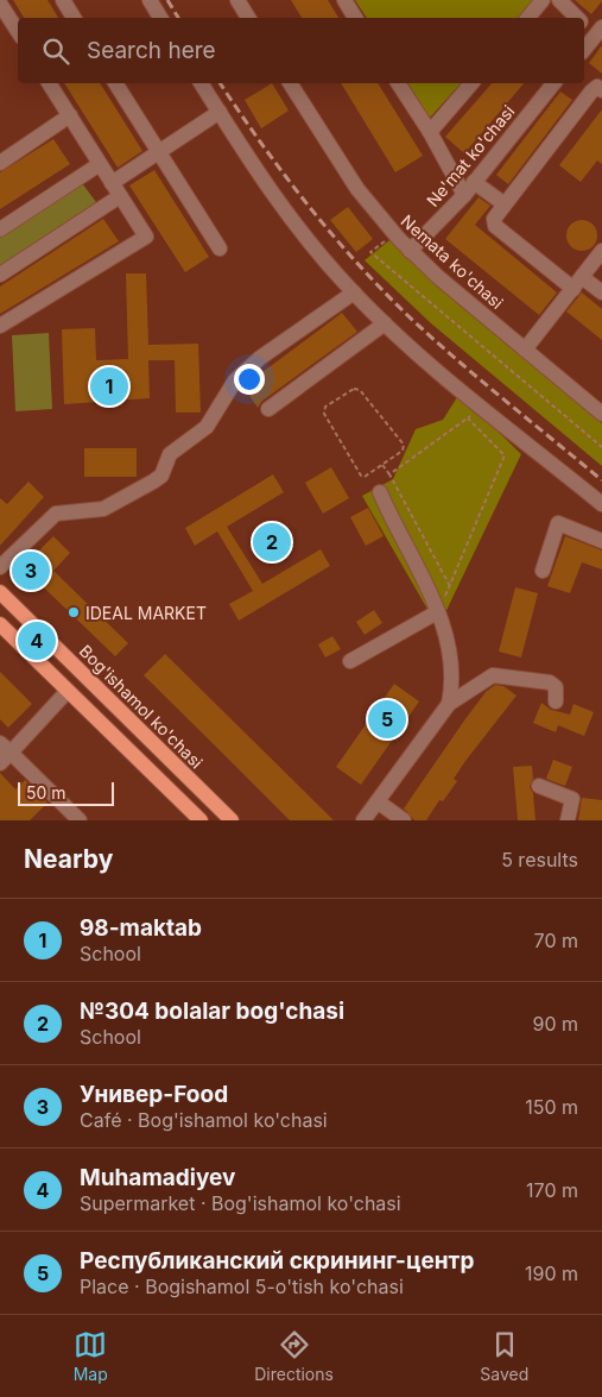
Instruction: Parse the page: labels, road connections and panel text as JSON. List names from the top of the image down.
{
  "streets": {
    "main road": ["Bog'ishamol ko'chasi"],
    "street": ["Ne'mat ko'chasi", "Nemata ko'chasi"]
  },
  "crossings": [
    ["Ne'mat ko'chasi", "Nemata ko'chasi"]
  ],
  "places": ["IDEAL MARKET"],
  "scale_bar": "50 m",
  "page": {
    "search": "Search here",
    "pins": [
      "1",
      "2",
      "3",
      "4",
      "5"
    ],
    "scale": "50 m",
    "heading": ["Nearby", "5 results"],
    "list": [
      {
        "mark": "1",
        "name": "98-maktab",
        "note": "School",
        "value": "70 m"
      },
      {
        "mark": "2",
        "name": "№304 bolalar bog'chasi",
        "note": "School",
        "value": "90 m"
      },
      {
        "mark": "3",
        "name": "Универ-Food",
        "note": "Café · Bog'ishamol ko'chasi",
        "value": "150 m"
      },
      {
        "mark": "4",
        "name": "Muhamadiyev",
        "note": "Supermarket · Bog'ishamol ko'chasi",
        "value": "170 m"
      },
      {
        "mark": "5",
        "name": "Республиканский скрининг-центр",
        "note": "Place · Bogishamol 5-o'tish ko'chasi",
        "value": "190 m"
      }
    ],
    "nav": ["Map", "Directions", "Saved"]
  }
}
